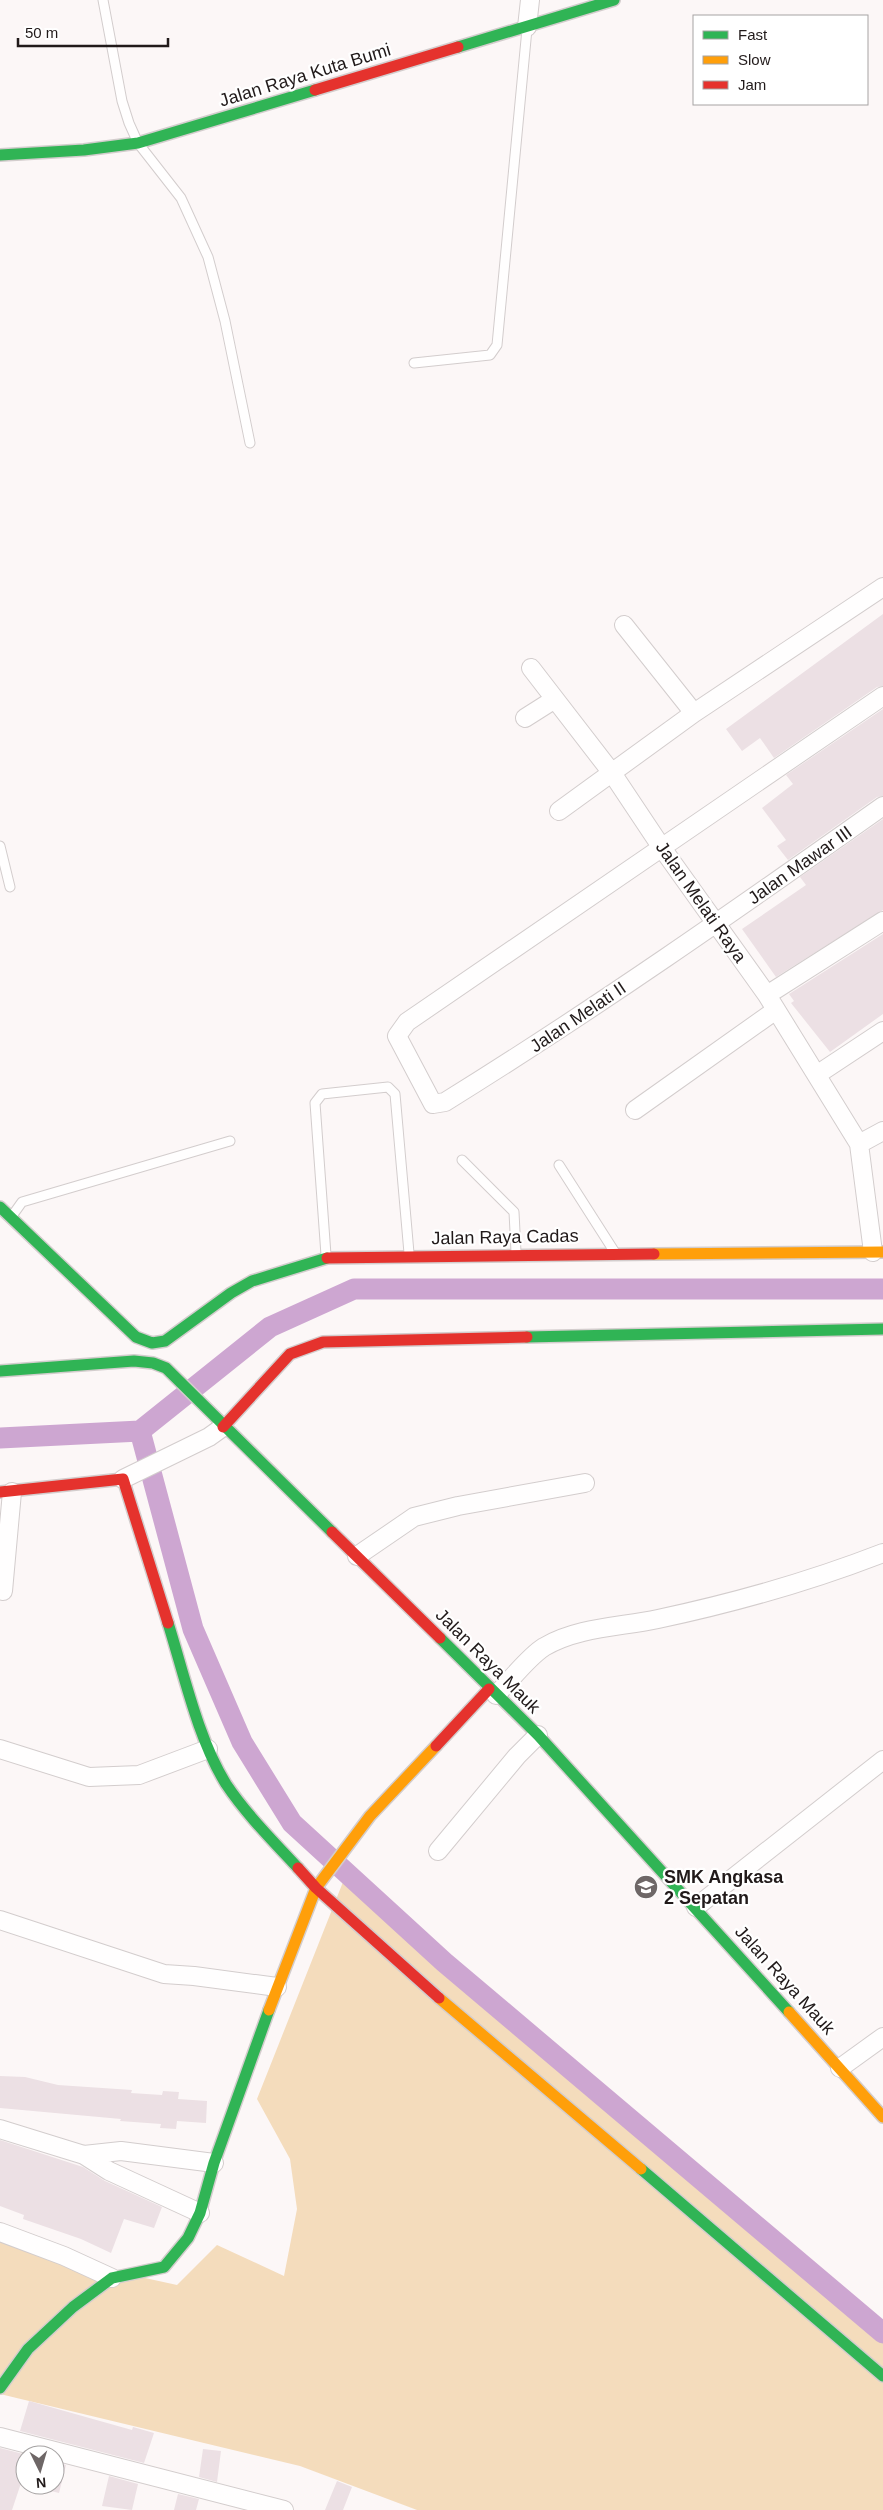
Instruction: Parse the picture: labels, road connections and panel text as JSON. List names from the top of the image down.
{
  "streets": {
    "street": [
      "Jalan Raya Kuta Bumi",
      "Jalan Mawar III",
      "Jalan Melati Raya",
      "Jalan Melati II",
      "Jalan Raya Cadas",
      "Jalan Raya Mauk"
    ]
  },
  "crossings": [
    ["Jalan Mawar III", "Jalan Melati Raya"],
    ["Jalan Mawar III", "Jalan Melati II"],
    ["Jalan Melati Raya", "Jalan Melati II"]
  ],
  "places": {
    "school or university": ["SMK Angkasa 2 Sepatan"]
  },
  "legend": ["Fast", "Slow", "Jam"],
  "scale_bar": "50 m",
  "north": "bottom"
}
